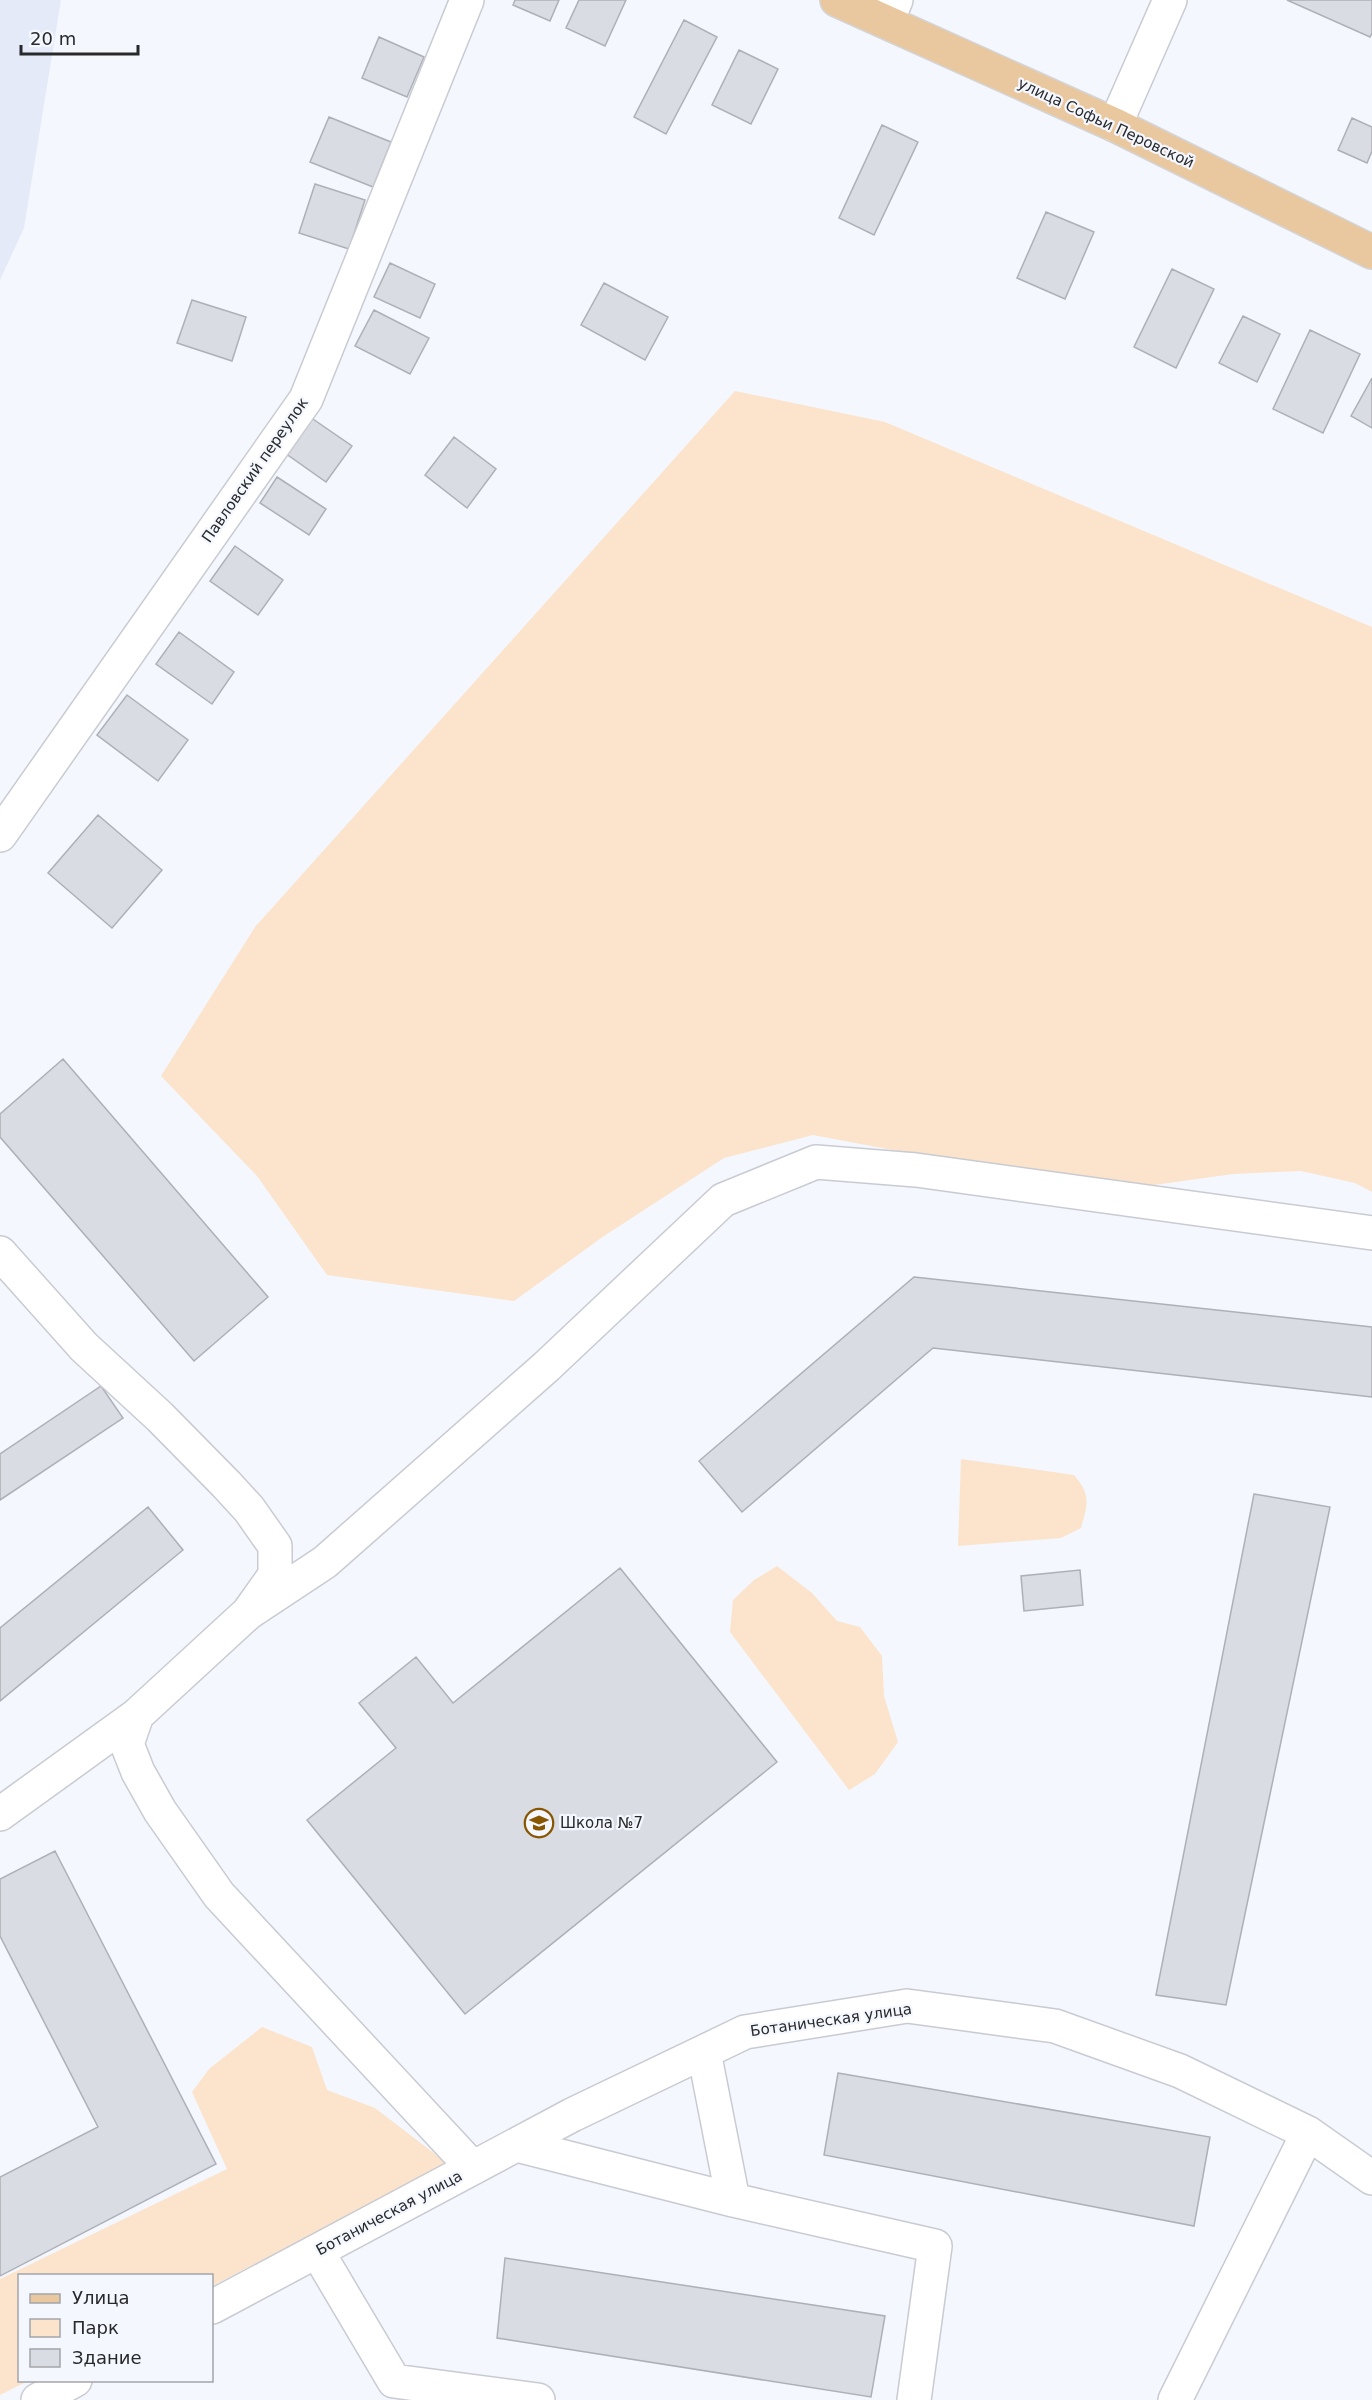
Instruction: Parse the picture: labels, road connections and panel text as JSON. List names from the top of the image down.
{
  "streets": {
    "main road": ["улица Софьи Перовской"],
    "street": ["Павловский переулок", "Ботаническая улица"]
  },
  "places": {
    "school or university": ["Школа №7"]
  },
  "legend": ["Улица", "Парк", "Здание"],
  "scale_bar": "20 m"
}
